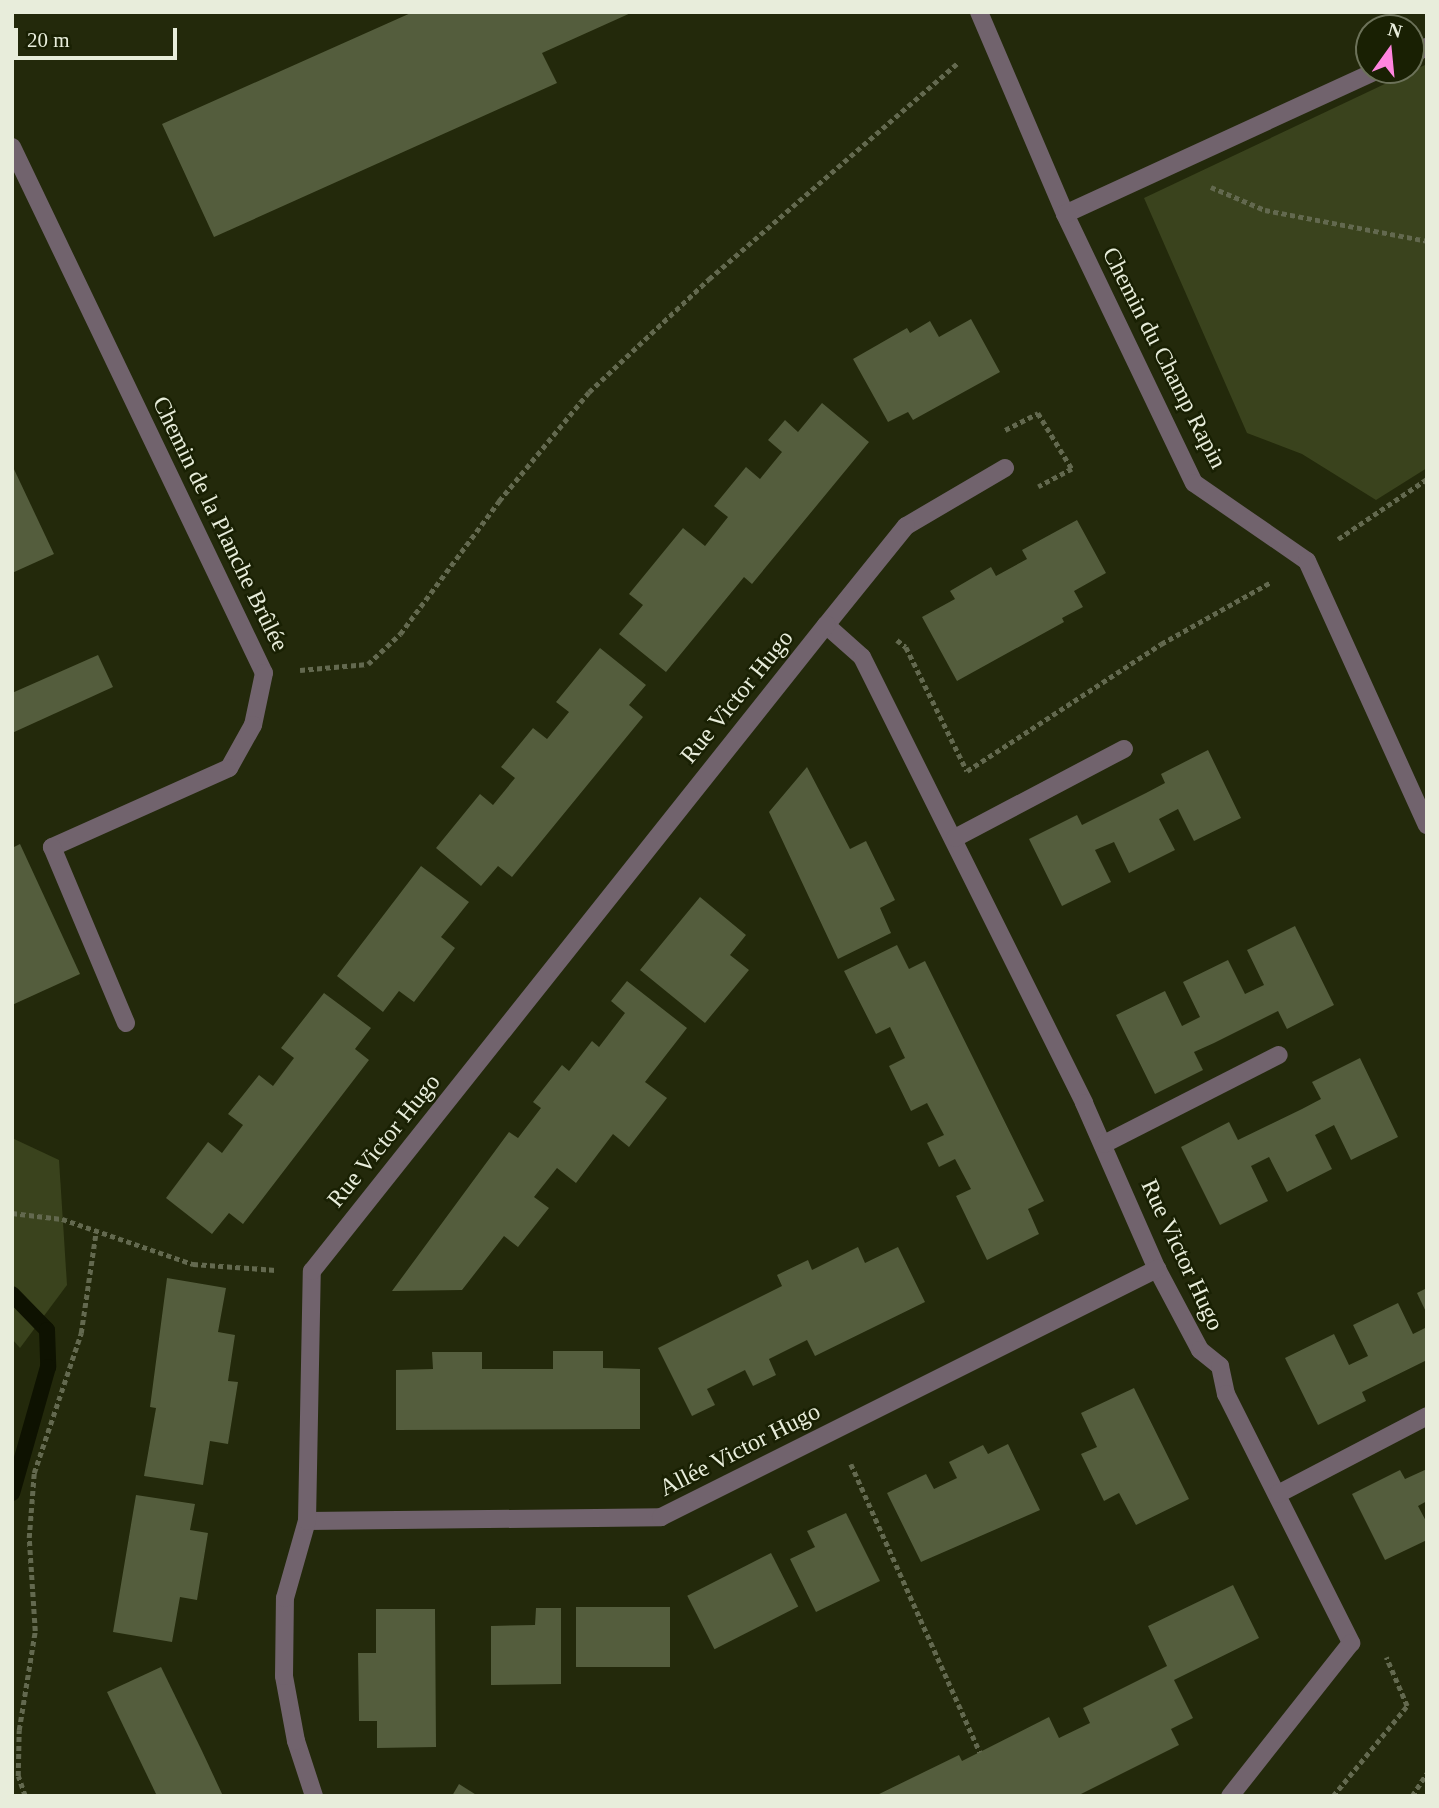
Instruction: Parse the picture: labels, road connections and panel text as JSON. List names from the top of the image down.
{
  "streets": {
    "street": [
      "Chemin du Champ Rapin",
      "Chemin de la Planche Brûlée",
      "Rue Victor Hugo",
      "Allée Victor Hugo"
    ]
  },
  "crossings": [
    ["Rue Victor Hugo", "Allée Victor Hugo"]
  ],
  "scale_bar": "20 m",
  "north": "top"
}
